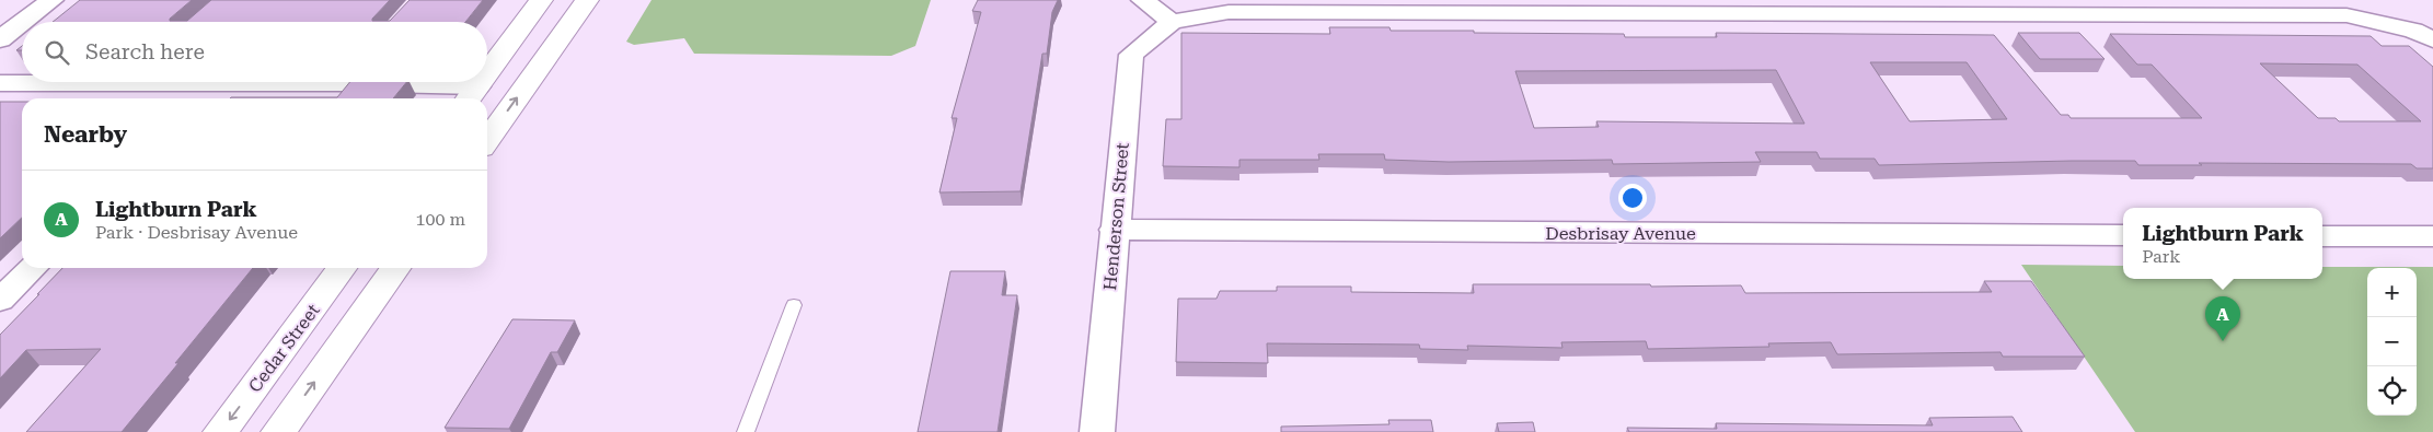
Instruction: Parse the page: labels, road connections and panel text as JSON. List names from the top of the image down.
{
  "streets": {
    "main road": ["Cedar Street"],
    "street": ["Henderson Street", "Desbrisay Avenue"]
  },
  "crossings": [
    ["Henderson Street", "Desbrisay Avenue"]
  ],
  "page": {
    "search": "Search here",
    "heading": "Nearby",
    "list": [
      {
        "mark": "A",
        "name": "Lightburn Park",
        "note": "Park · Desbrisay Avenue",
        "value": "100 m"
      }
    ],
    "popup": ["Lightburn Park", "Park"],
    "map_buttons": ["+", "−"],
    "pins": "A"
  }
}
